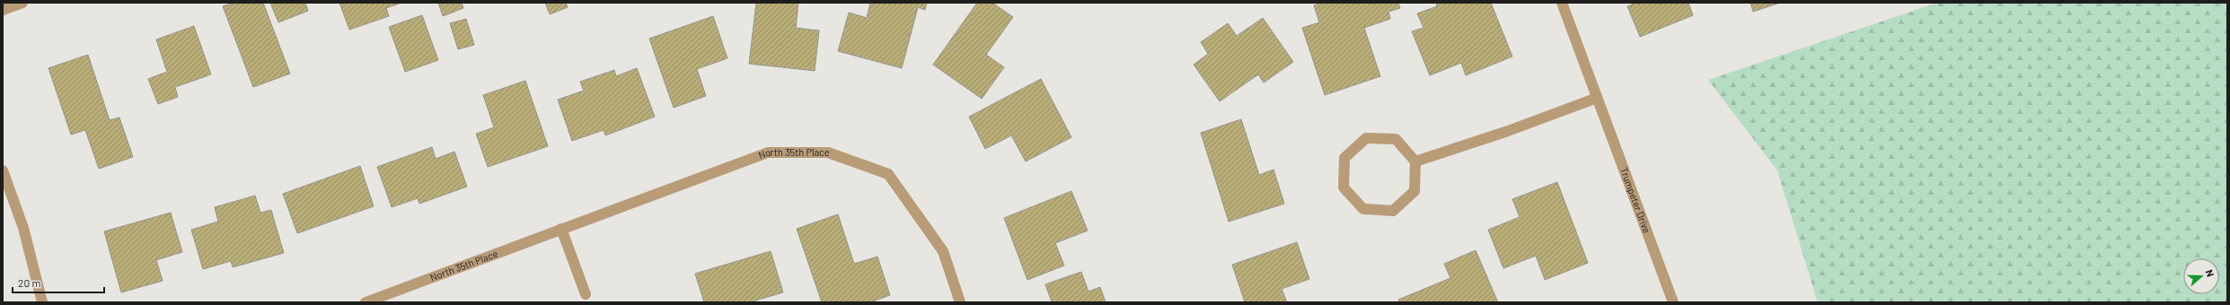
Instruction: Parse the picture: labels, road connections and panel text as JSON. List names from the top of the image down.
{
  "streets": {
    "street": ["North 35th Place", "Trumpeter Drive"]
  },
  "scale_bar": "20 m",
  "north": "right"
}
